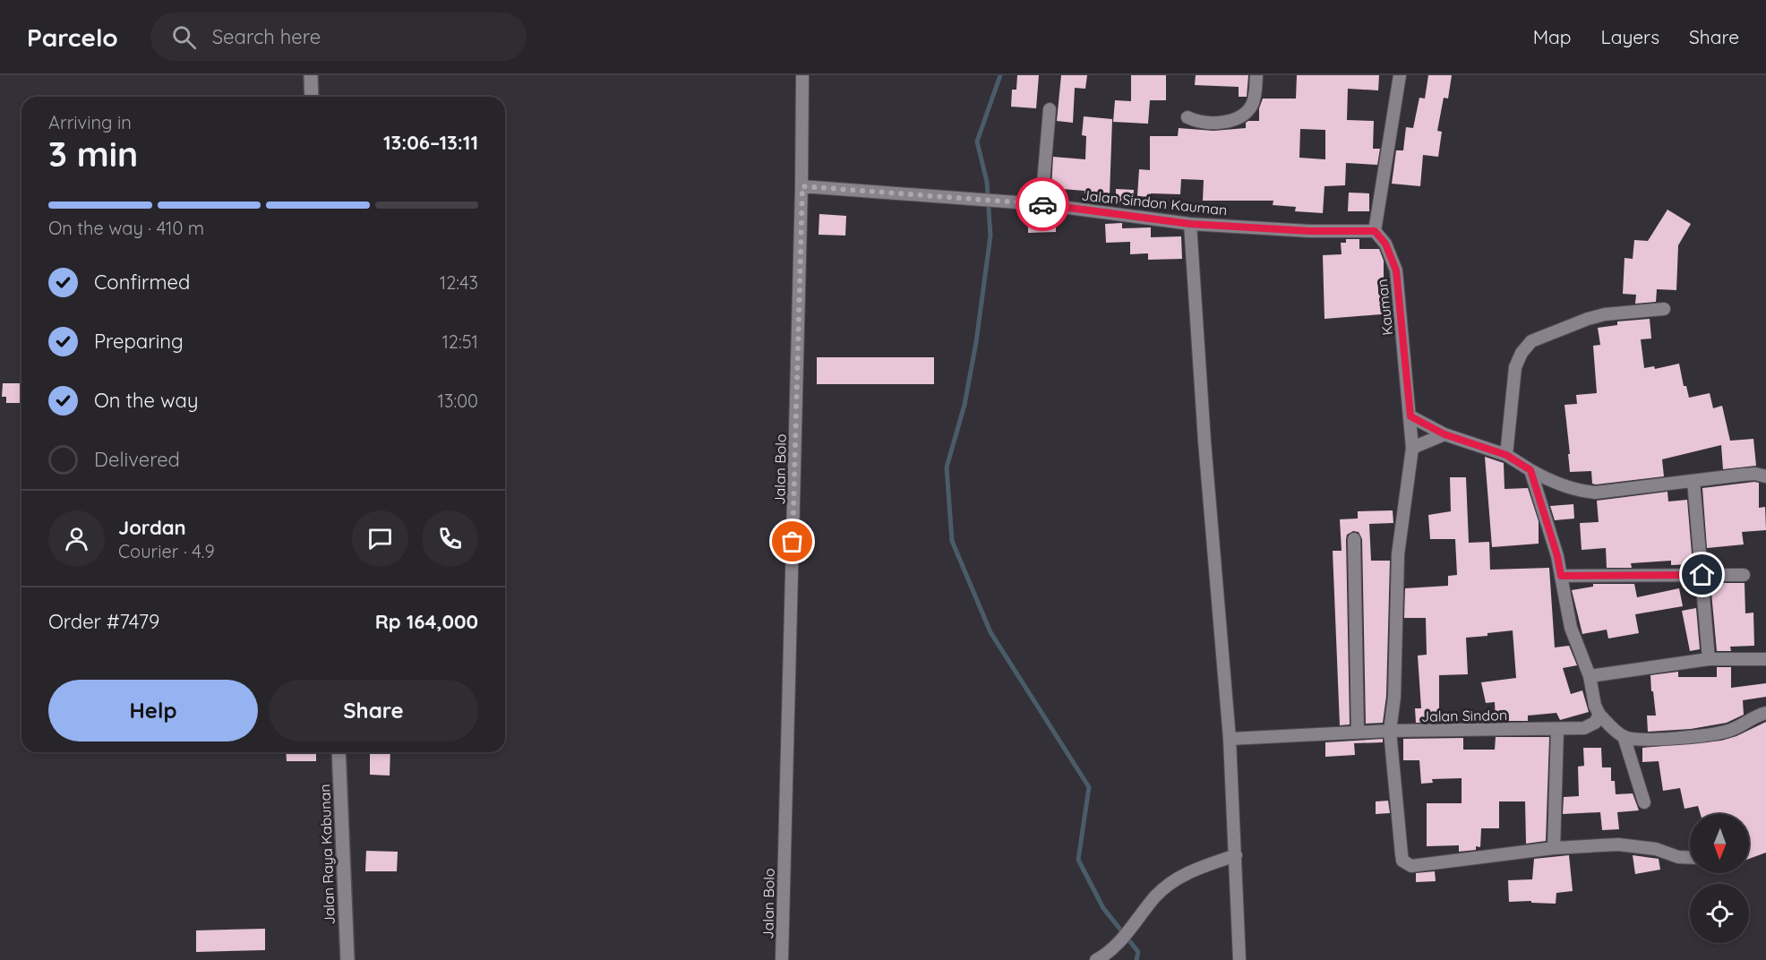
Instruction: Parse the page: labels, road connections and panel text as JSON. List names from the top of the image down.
{
  "streets": {
    "street": [
      "Jalan Sindon Kauman",
      "Kauman",
      "Jalan Bolo",
      "Jalan Sindon",
      "Jalan Raya Kabunan"
    ]
  },
  "crossings": [
    ["Jalan Sindon Kauman", "Kauman"],
    ["Jalan Sindon Kauman", "Jalan Bolo"]
  ],
  "north": "bottom",
  "page": {
    "header": "Parcelo",
    "search": "Search here",
    "nav": ["Map", "Layers", "Share"],
    "heading": ["3 min", "Arriving in", "13:06–13:11"],
    "panel": [
      "Jordan",
      "Courier · 4.9",
      "Order #7479",
      "Rp 164,000"
    ],
    "bar": "On the way · 410 m",
    "list": [
      ["Confirmed", "12:43"],
      ["Preparing", "12:51"],
      ["On the way", "13:00"],
      "Delivered"
    ],
    "buttons": ["Help", "Share"]
  }
}
